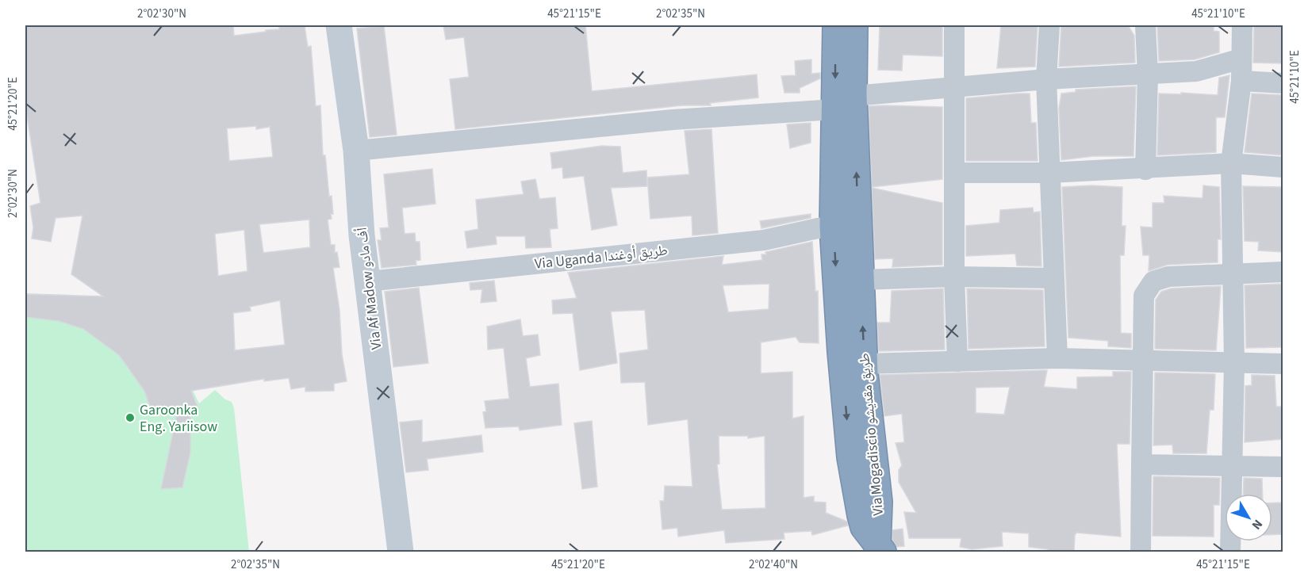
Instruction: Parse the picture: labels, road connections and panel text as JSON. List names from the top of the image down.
{
  "streets": {
    "highway": ["Via Mogadiscio طريق مقديشو"],
    "street": ["Via Uganda طريق أوغندا", "Via Af Madow أف مادو"]
  },
  "crossings": [
    ["Via Uganda طريق أوغندا", "Via Af Madow أف مادو"],
    ["Via Uganda طريق أوغندا", "Via Mogadiscio طريق مقديشو"]
  ],
  "places": ["Garoonka Eng. Yariisow"],
  "north": "bottom right",
  "coordinates": [
    "2°02'30\"N",
    "45°21'15\"E",
    "2°02'35\"N",
    "45°21'10\"E",
    "45°21'20\"E",
    "2°02'40\"N"
  ]
}
